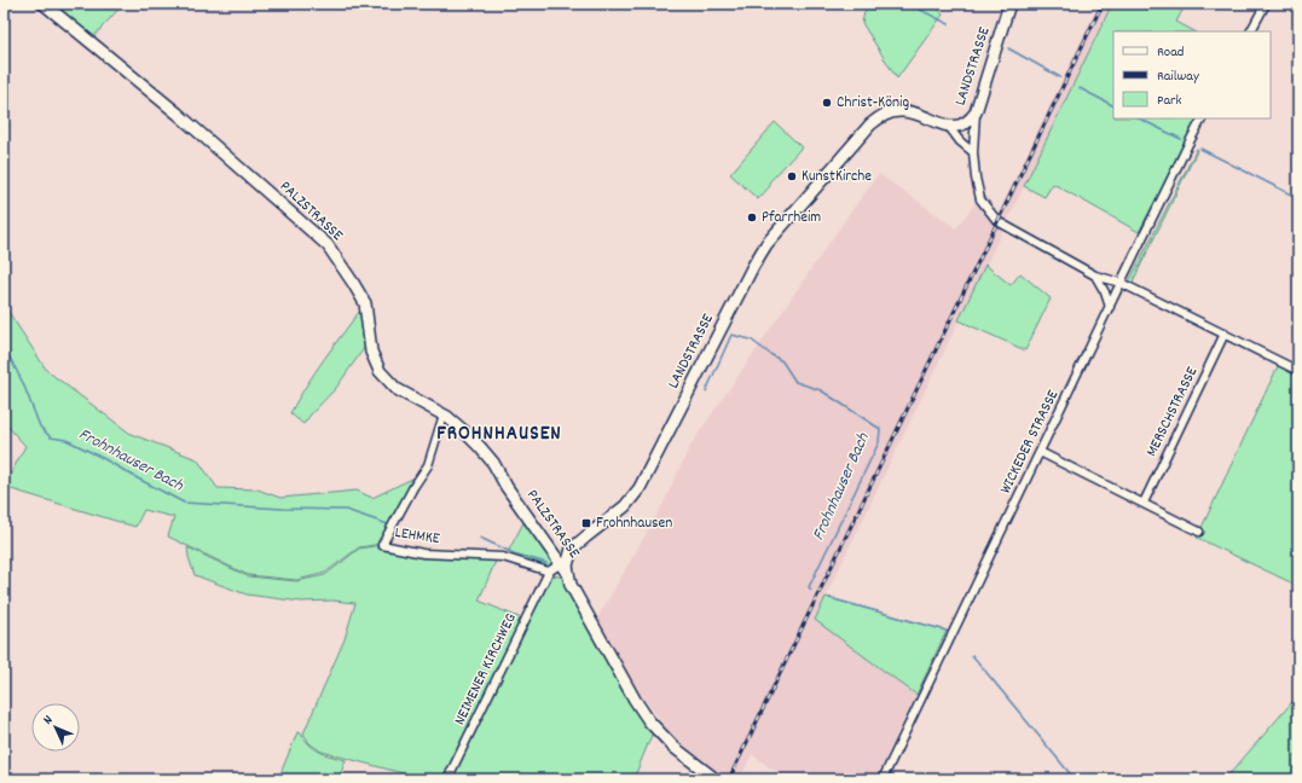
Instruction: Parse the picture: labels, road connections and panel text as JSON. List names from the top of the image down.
{
  "streets": {
    "main road": ["LANDSTRASSE", "PALZSTRASSE"],
    "street": [
      "MERSCHSTRASSE",
      "WICKEDER STRASSE",
      "LEHMKE",
      "NEIMENER KIRCHWEG"
    ]
  },
  "crossings": [
    ["PALZSTRASSE", "LEHMKE"],
    ["LEHMKE", "NEIMENER KIRCHWEG"]
  ],
  "districts": ["FROHNHAUSEN"],
  "water": ["Frohnhauser Bach"],
  "places": {
    "other": ["Christ-König", "KunstKirche", "Pfarrheim"],
    "transit": ["Frohnhausen"]
  },
  "legend": ["Road", "Railway", "Park"],
  "north": "top left"
}
